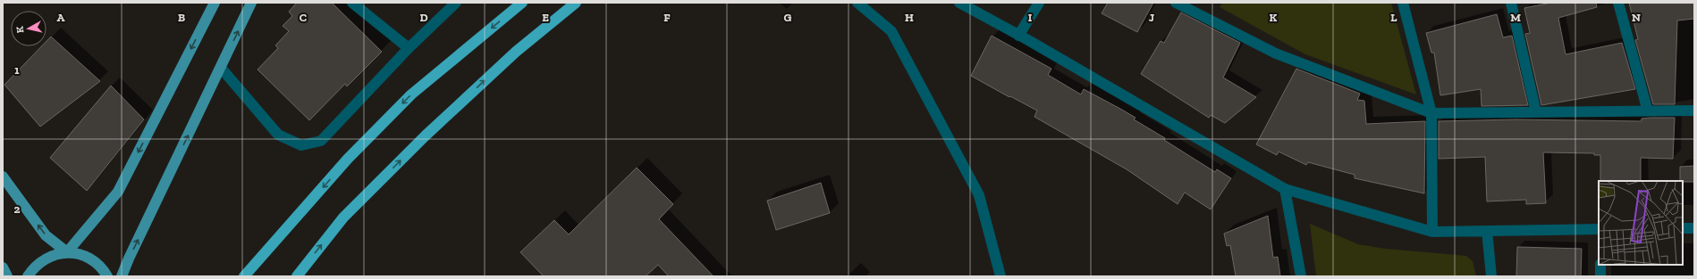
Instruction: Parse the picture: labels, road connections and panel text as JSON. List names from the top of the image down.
{
  "north": "left",
  "grid": {
    "columns": [
      "A",
      "B",
      "C",
      "D",
      "E",
      "F",
      "G",
      "H",
      "I",
      "J",
      "K",
      "L",
      "M",
      "N"
    ],
    "rows": ["1", "2"]
  }
}
